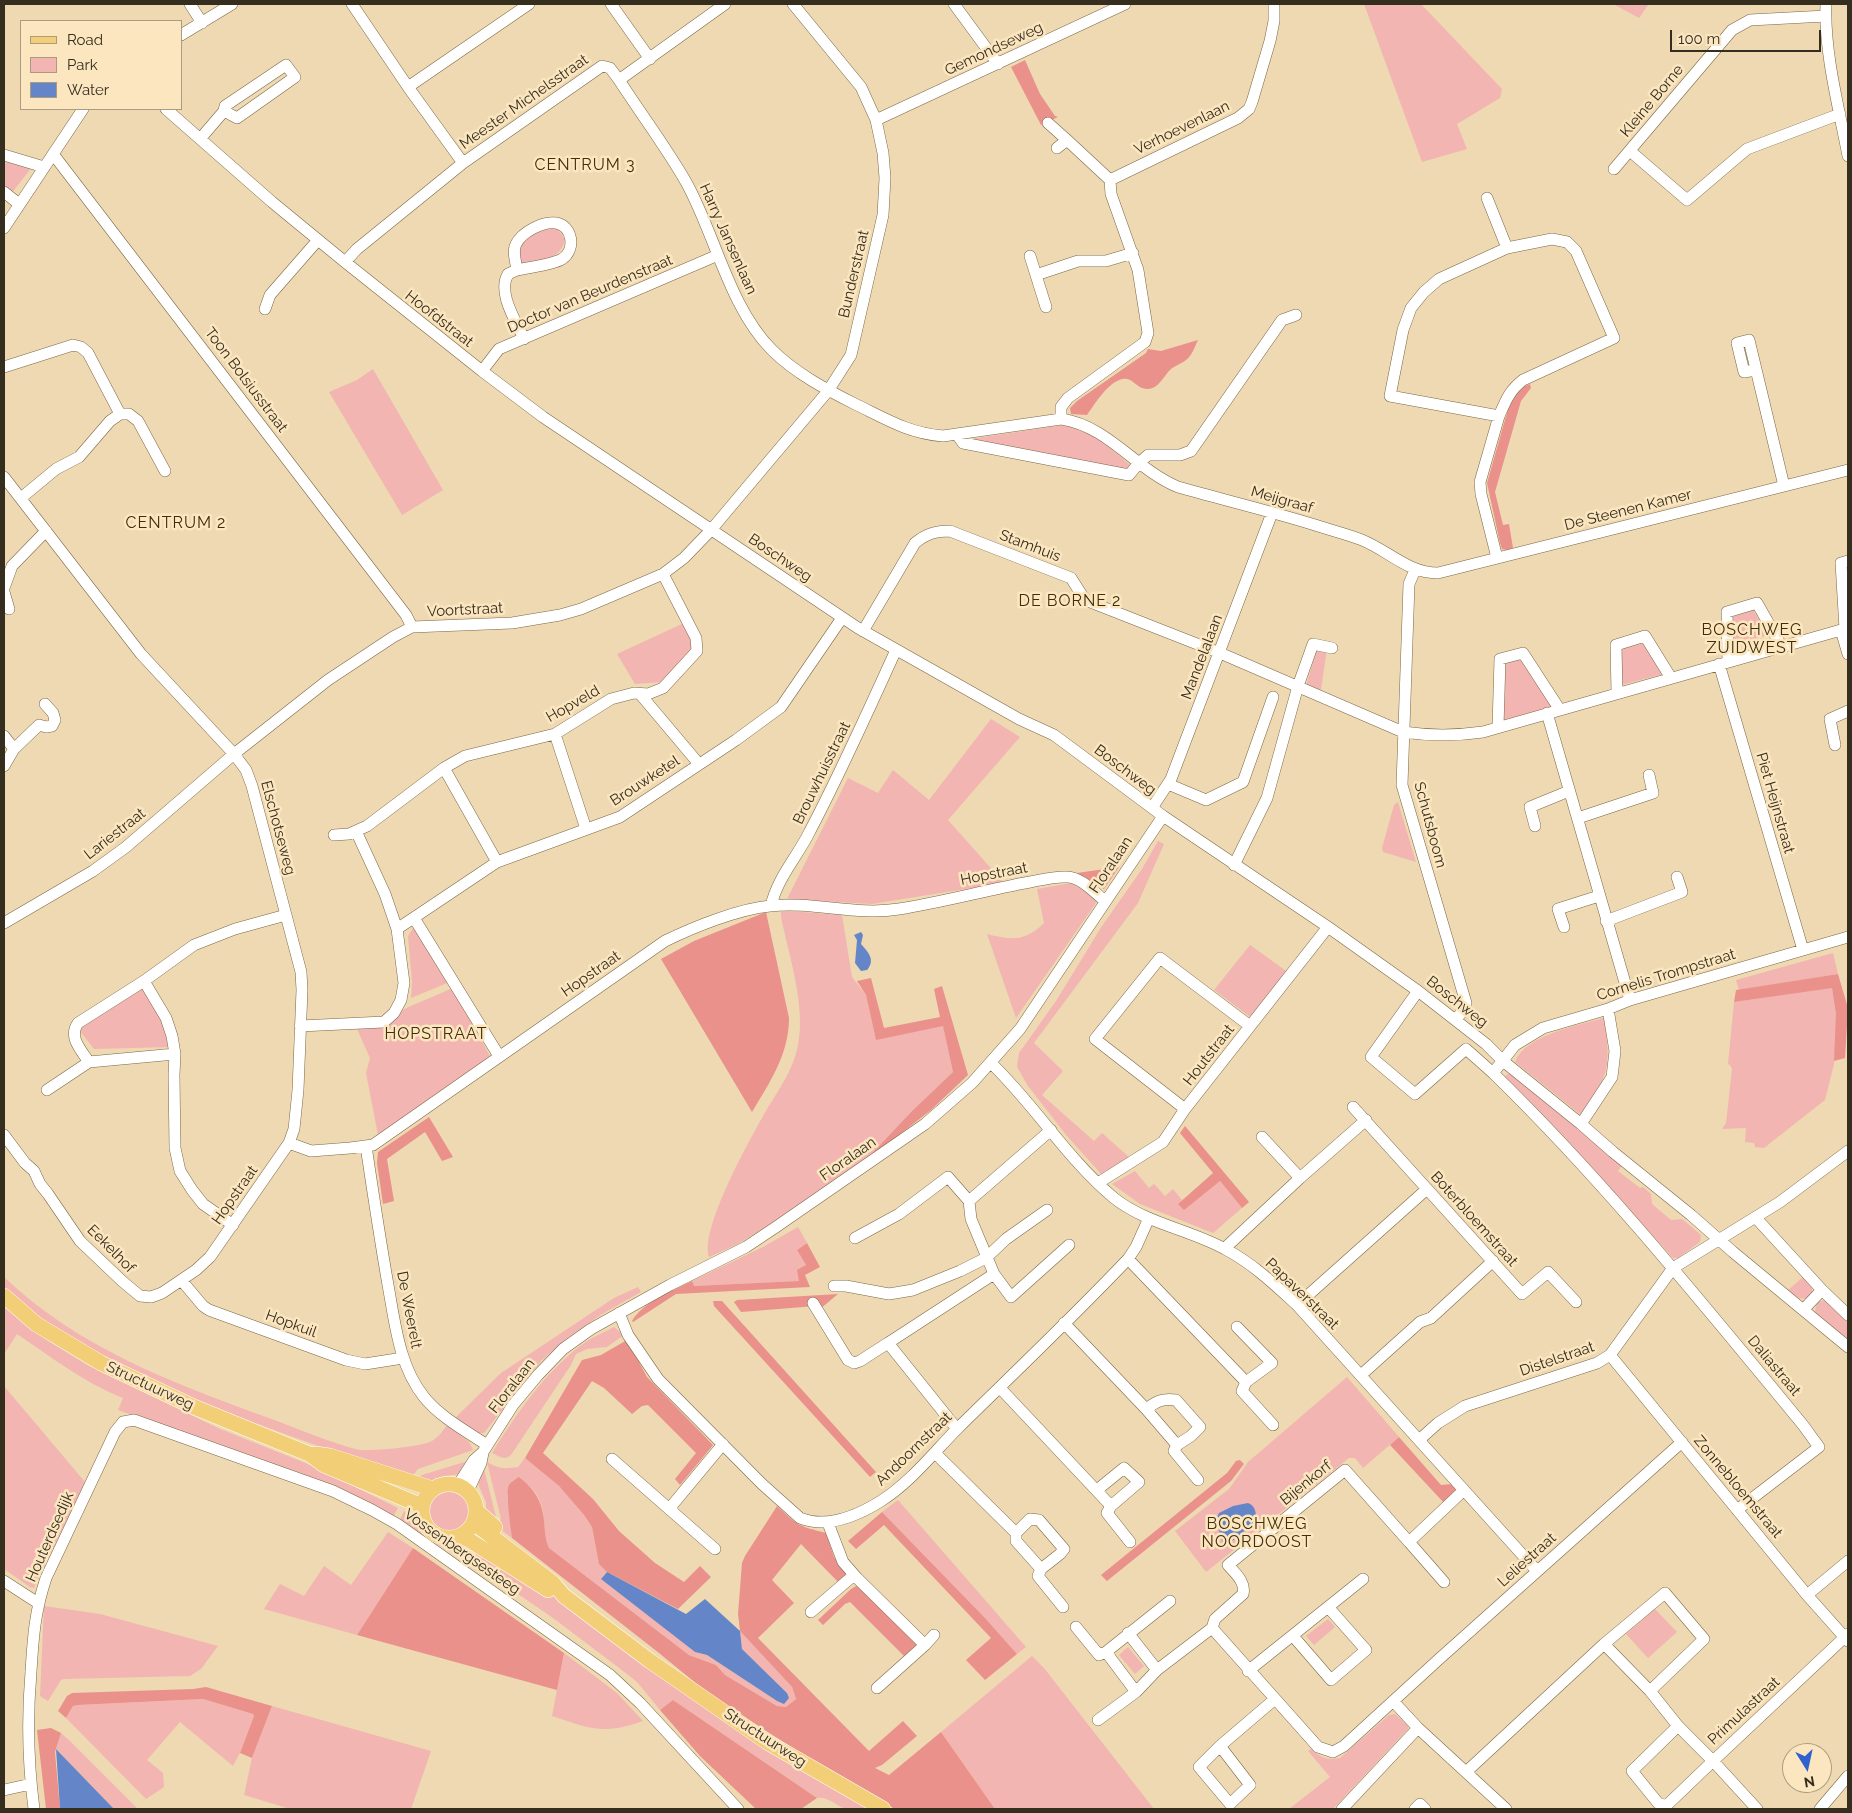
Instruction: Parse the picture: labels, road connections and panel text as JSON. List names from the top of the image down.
{
  "streets": {
    "main road": ["Structuurweg"],
    "street": [
      "Gemondseweg",
      "Kleine Borne",
      "Meester Michelsstraat",
      "Verhoevenlaan",
      "Harry Jansenlaan",
      "Bunderstraat",
      "Doctor van Beurdenstraat",
      "Hoofdstraat",
      "Toon Bolsiusstraat",
      "Meijgraaf",
      "De Steenen Kamer",
      "Stamhuis",
      "Boschweg",
      "Voortstraat",
      "Mandelalaan",
      "Hopveld",
      "Brouwhuisstraat",
      "Brouwketel",
      "Piet Heijnstraat",
      "Schutsboom",
      "Elschotseweg",
      "Lariestraat",
      "Floralaan",
      "Hopstraat",
      "Cornelis Trompstraat",
      "Houtstraat",
      "Boterbloemstraat",
      "Eekelhof",
      "Papaverstraat",
      "De Weerelt",
      "Hopkuil",
      "Distelstraat",
      "Daliastraat",
      "Andoornstraat",
      "Bijenkorf",
      "Zonnebloemstraat",
      "Houterdsedijk",
      "Vossenbergsesteeg",
      "Leliestraat",
      "Primulastraat"
    ]
  },
  "crossings": [
    ["Gemondseweg", "Bunderstraat"],
    ["Meester Michelsstraat", "Harry Jansenlaan"],
    ["Meester Michelsstraat", "Hoofdstraat"],
    ["Harry Jansenlaan", "Bunderstraat"],
    ["Harry Jansenlaan", "Doctor van Beurdenstraat"],
    ["Harry Jansenlaan", "Meijgraaf"],
    ["Bunderstraat", "Hoofdstraat"],
    ["Bunderstraat", "Meijgraaf"],
    ["Bunderstraat", "Boschweg"],
    ["Bunderstraat", "Voortstraat"],
    ["Doctor van Beurdenstraat", "Hoofdstraat"],
    ["Hoofdstraat", "Boschweg"],
    ["Hoofdstraat", "Voortstraat"],
    ["Toon Bolsiusstraat", "Voortstraat"],
    ["Meijgraaf", "De Steenen Kamer"],
    ["Meijgraaf", "Mandelalaan"],
    ["Meijgraaf", "Schutsboom"],
    ["De Steenen Kamer", "Schutsboom"],
    ["Stamhuis", "Boschweg"],
    ["Stamhuis", "Mandelalaan"],
    ["Stamhuis", "Piet Heijnstraat"],
    ["Stamhuis", "Schutsboom"],
    ["Boschweg", "Voortstraat"],
    ["Boschweg", "Mandelalaan"],
    ["Boschweg", "Brouwhuisstraat"],
    ["Boschweg", "Brouwketel"],
    ["Boschweg", "Schutsboom"],
    ["Boschweg", "Floralaan"],
    ["Boschweg", "Cornelis Trompstraat"],
    ["Boschweg", "Houtstraat"],
    ["Voortstraat", "Hopveld"],
    ["Voortstraat", "Elschotseweg"],
    ["Voortstraat", "Lariestraat"],
    ["Brouwhuisstraat", "Hopstraat"],
    ["Piet Heijnstraat", "Cornelis Trompstraat"],
    ["Elschotseweg", "Lariestraat"],
    ["Elschotseweg", "Hopstraat"],
    ["Floralaan", "Hopstraat"],
    ["Floralaan", "Papaverstraat"],
    ["Floralaan", "De Weerelt"],
    ["Floralaan", "Structuurweg"],
    ["Floralaan", "Andoornstraat"],
    ["Hopstraat", "Eekelhof"],
    ["Hopstraat", "De Weerelt"],
    ["Hopstraat", "Hopkuil"],
    ["Houtstraat", "Papaverstraat"],
    ["Eekelhof", "Hopkuil"],
    ["Papaverstraat", "Distelstraat"],
    ["Papaverstraat", "Andoornstraat"],
    ["Papaverstraat", "Leliestraat"],
    ["De Weerelt", "Hopkuil"],
    ["Distelstraat", "Daliastraat"],
    ["Distelstraat", "Zonnebloemstraat"],
    ["Daliastraat", "Zonnebloemstraat"],
    ["Zonnebloemstraat", "Leliestraat"],
    ["Zonnebloemstraat", "Primulastraat"],
    ["Houterdsedijk", "Vossenbergsesteeg"]
  ],
  "districts": [
    "CENTRUM 3",
    "CENTRUM 2",
    "DE BORNE 2",
    "BOSCHWEG ZUIDWEST",
    "HOPSTRAAT",
    "BOSCHWEG NOORDOOST"
  ],
  "legend": ["Road", "Park", "Water"],
  "scale_bar": "100 m",
  "north": "bottom"
}
